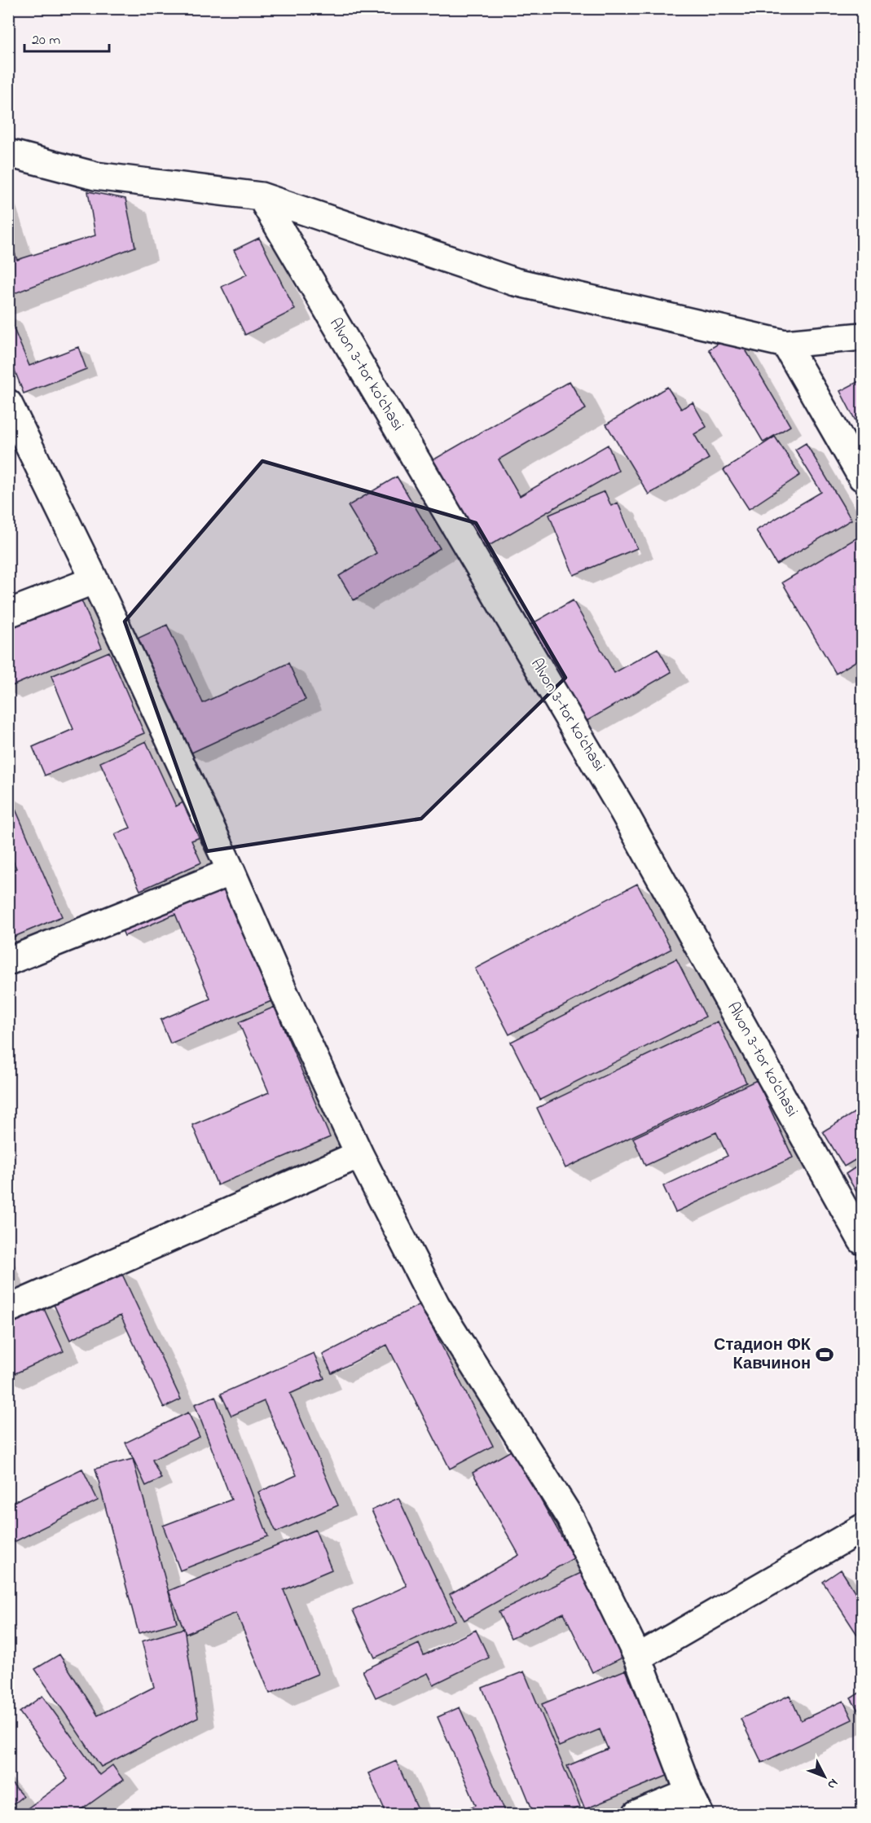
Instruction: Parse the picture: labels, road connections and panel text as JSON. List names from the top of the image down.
{
  "streets": {
    "street": ["Alvon 3-tor ko‘chasi"]
  },
  "places": {
    "sports": ["Стадион ФК Кавчинон"]
  },
  "scale_bar": "20 m",
  "north": "bottom right"
}
